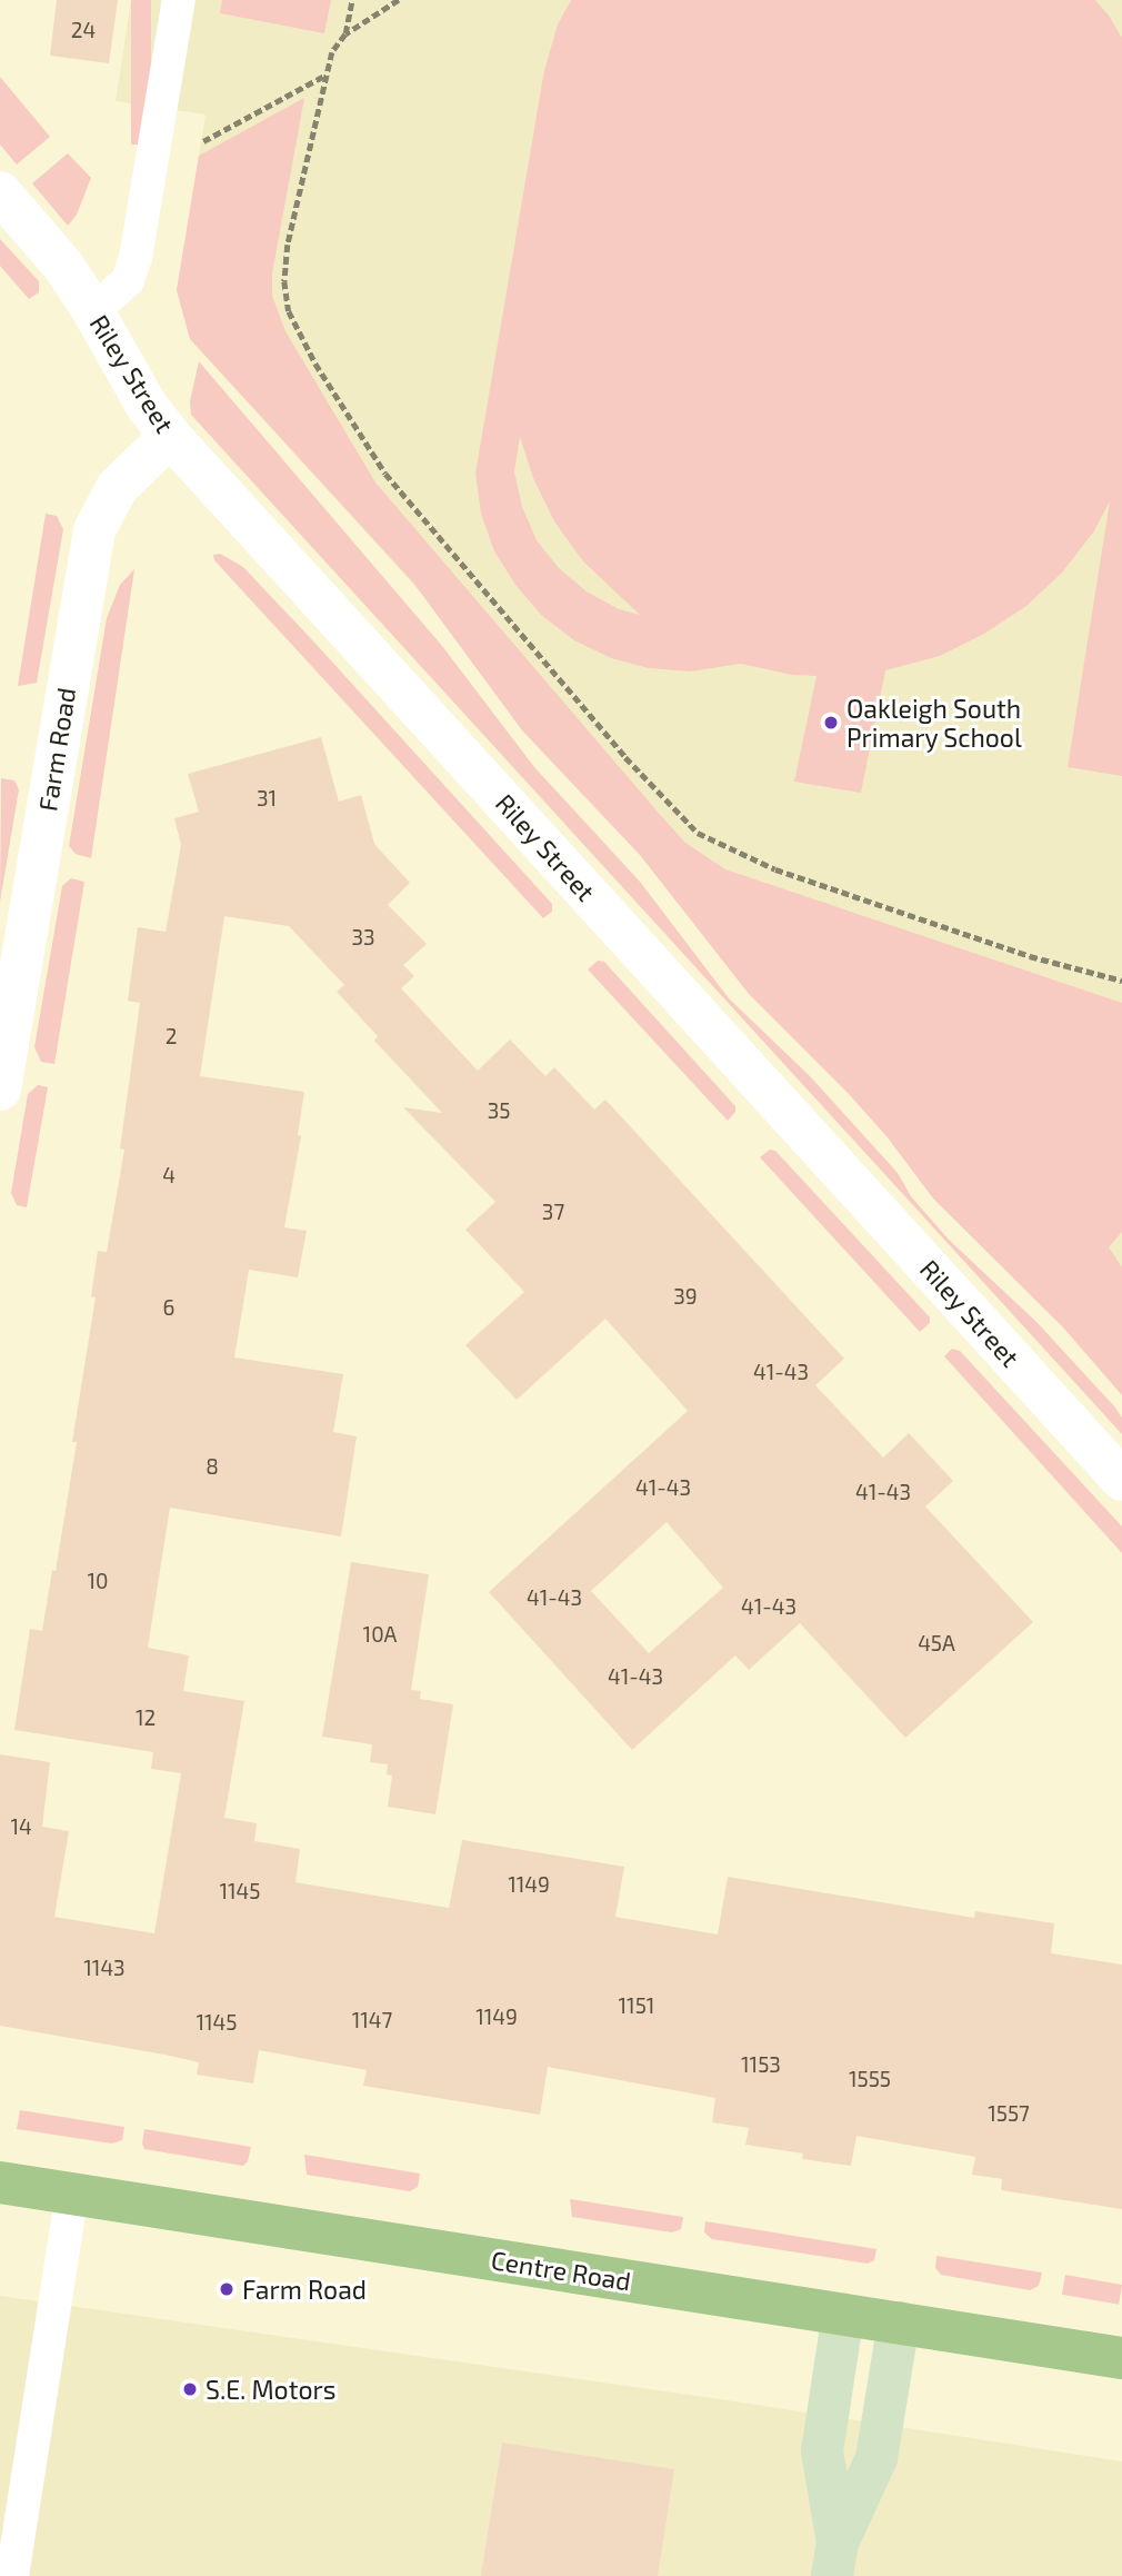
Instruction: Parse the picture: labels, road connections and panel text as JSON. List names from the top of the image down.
{
  "streets": {
    "main road": ["Centre Road"],
    "street": ["Riley Street", "Farm Road"]
  },
  "crossings": [
    ["Riley Street", "Farm Road"]
  ],
  "places": ["Oakleigh South Primary School", "Farm Road", "S.E. Motors"],
  "house_numbers": [
    "24",
    "31",
    "33",
    "2",
    "35",
    "4",
    "37",
    "39",
    "6",
    "41-43",
    "8",
    "41-43",
    "41-43",
    "10",
    "41-43",
    "41-43",
    "10A",
    "45A",
    "41-43",
    "12",
    "14",
    "1149",
    "1145",
    "1143",
    "1151",
    "1149",
    "1147",
    "1145",
    "1153",
    "1555",
    "1557"
  ]
}
